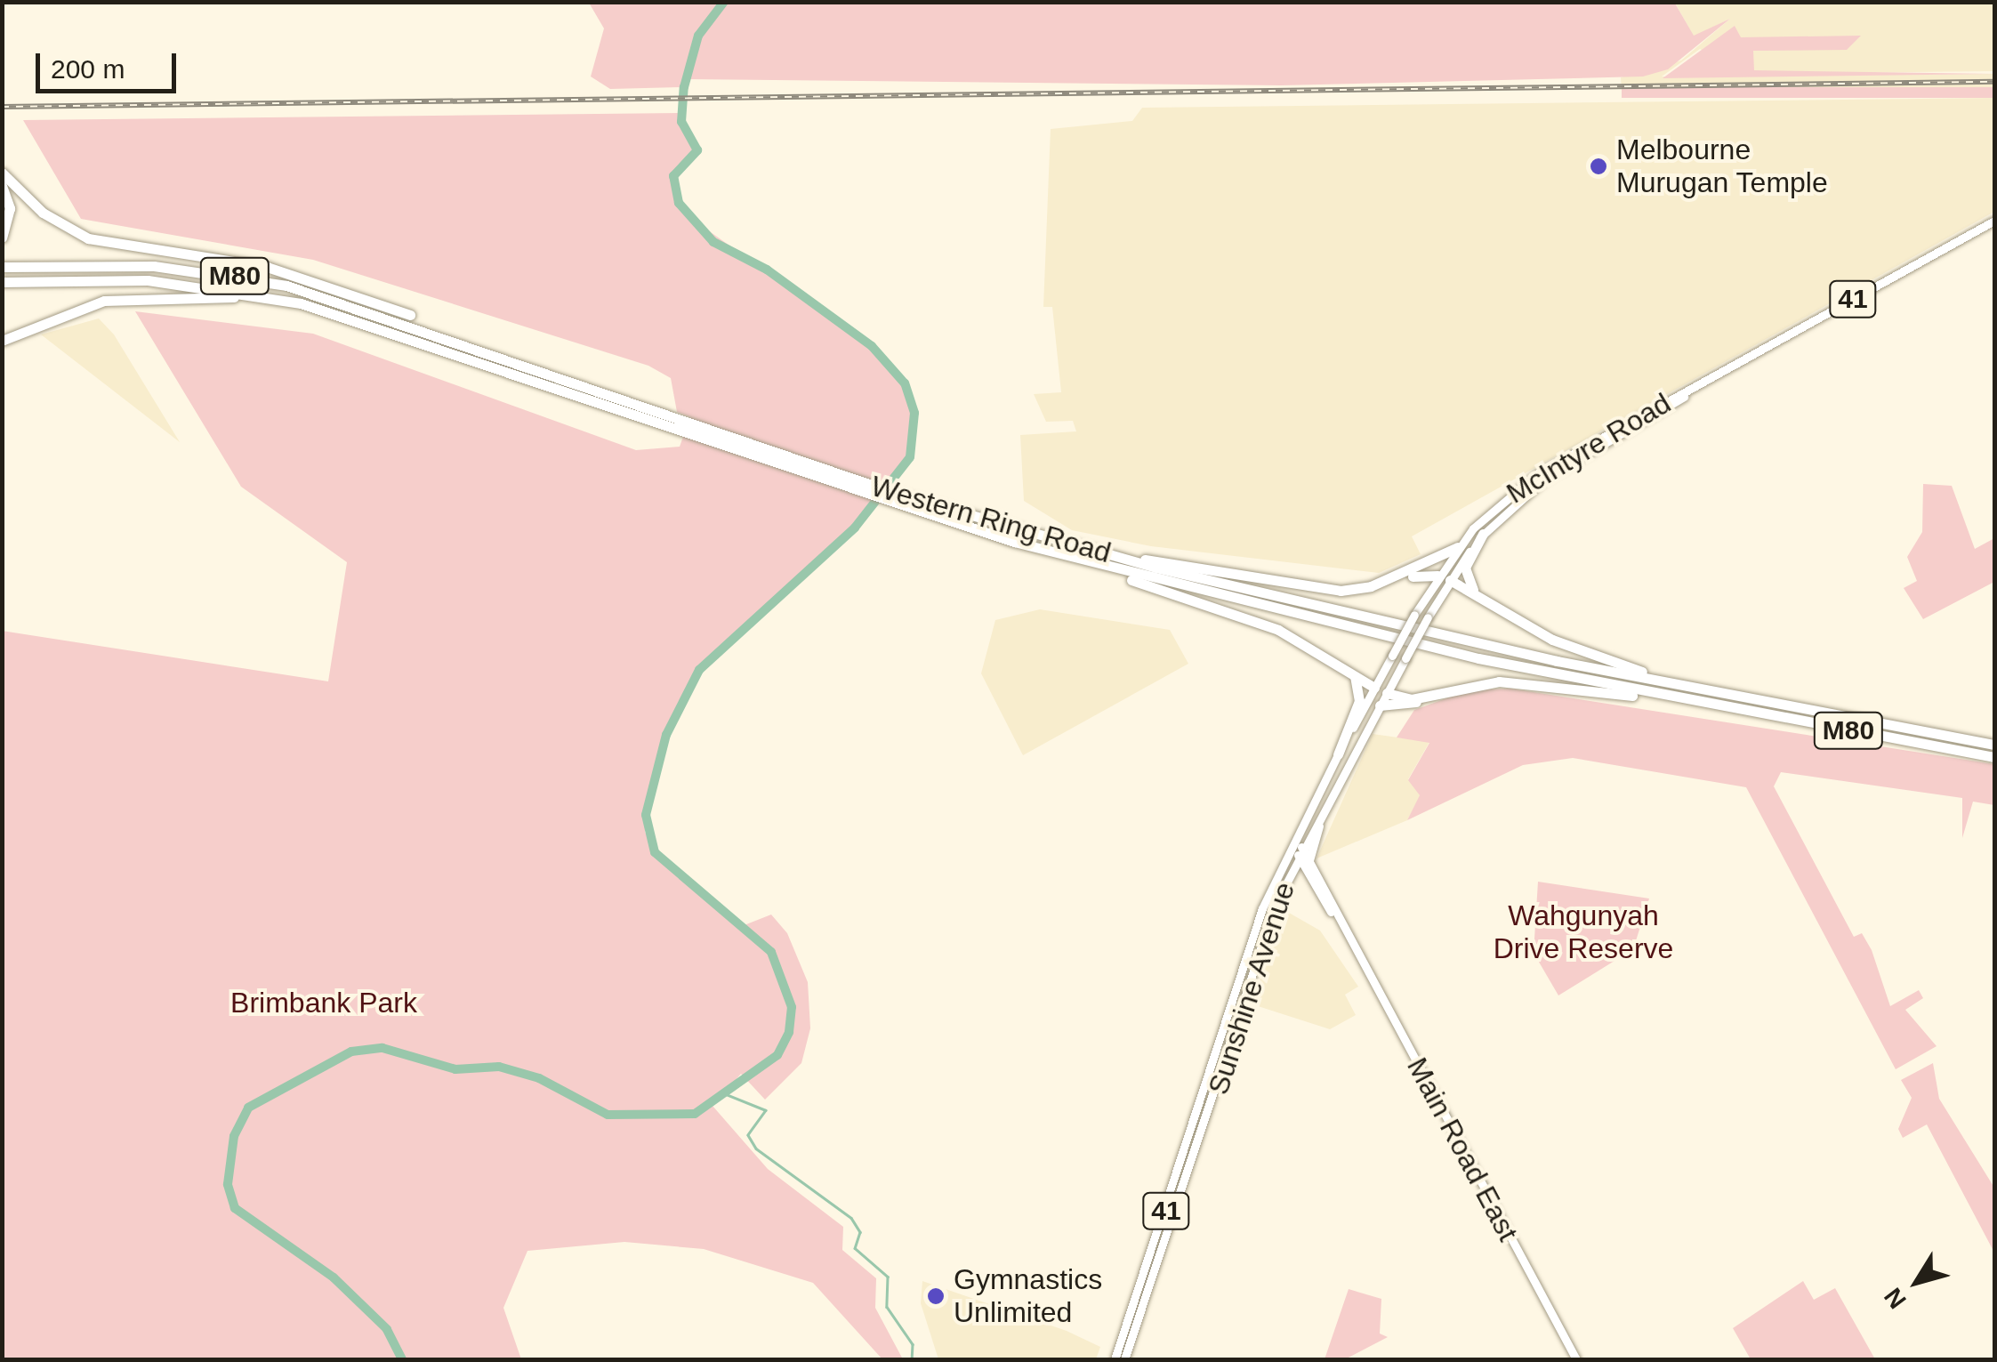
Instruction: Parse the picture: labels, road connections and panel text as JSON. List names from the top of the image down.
{
  "streets": {
    "highway": ["M80", "Western Ring Road"],
    "main road": [
      "41",
      "McIntyre Road",
      "Sunshine Avenue",
      "Main Road East"
    ]
  },
  "crossings": [
    ["McIntyre Road", "Sunshine Avenue"],
    ["Sunshine Avenue", "Main Road East"]
  ],
  "parks": ["Wahgunyah Drive Reserve", "Brimbank Park"],
  "places": ["Melbourne Murugan Temple", "Gymnastics Unlimited"],
  "scale_bar": "200 m",
  "north": "bottom left"
}
